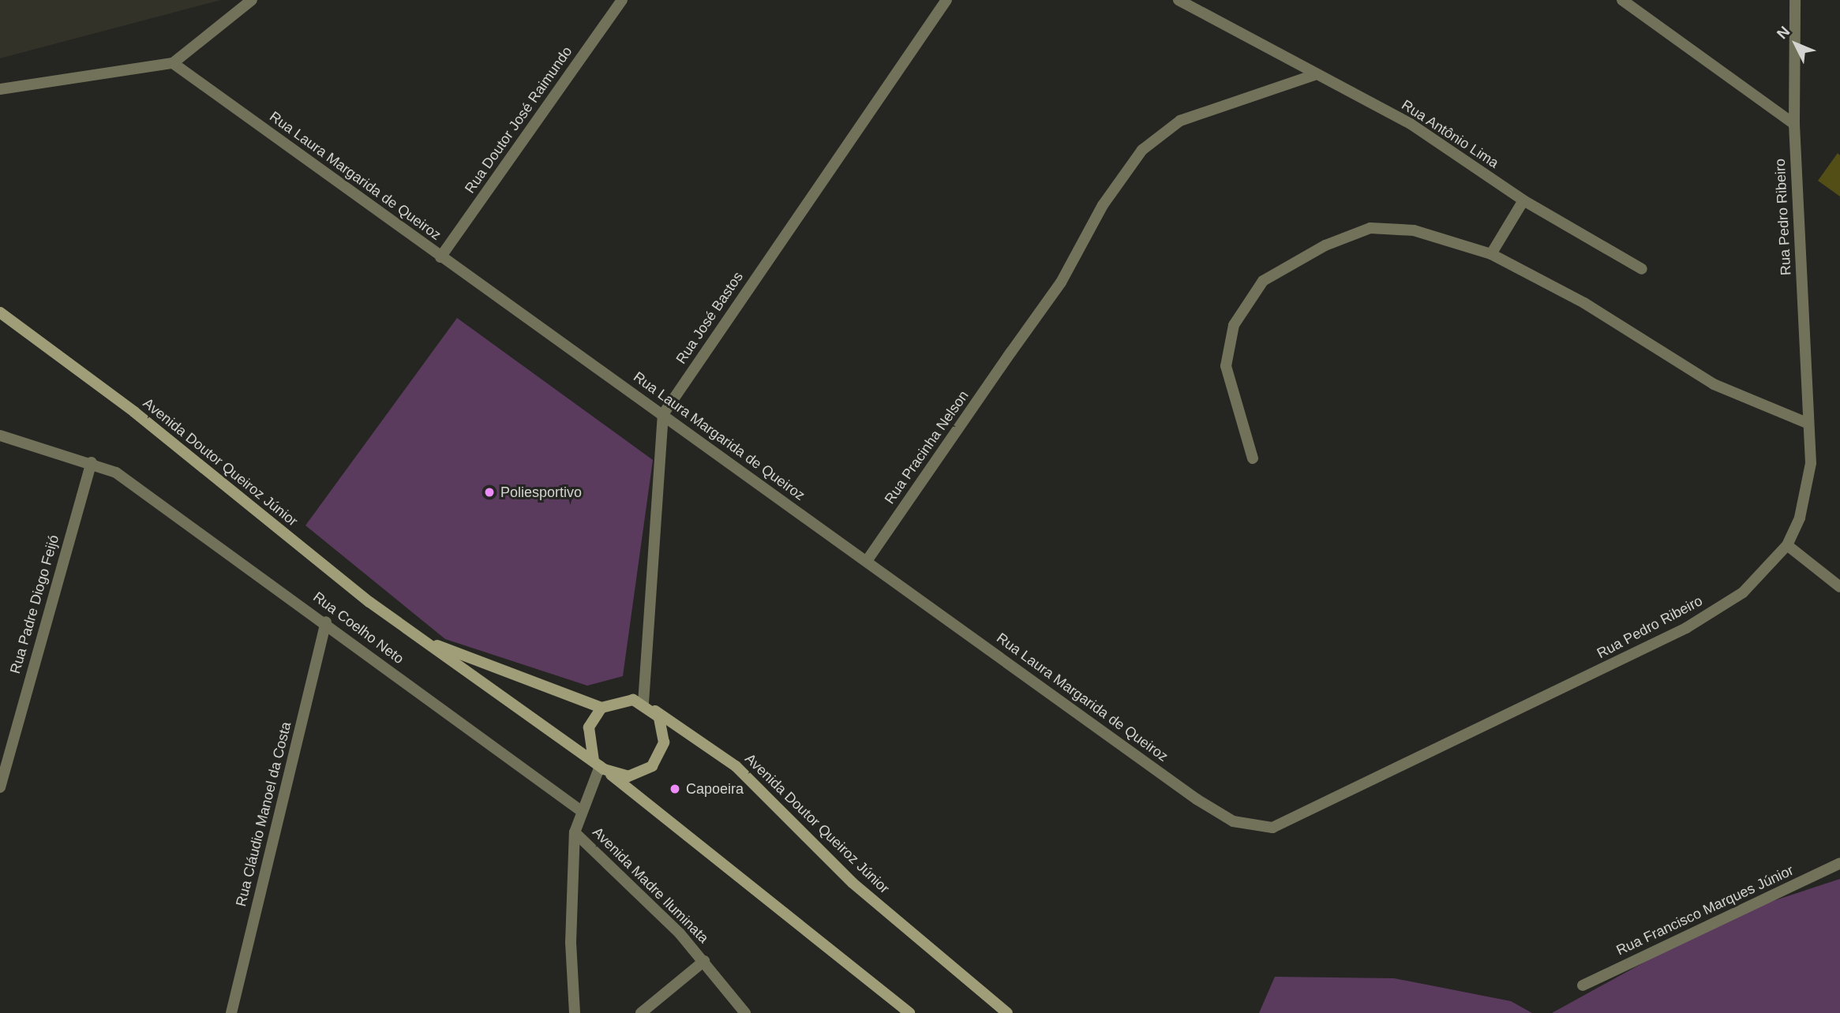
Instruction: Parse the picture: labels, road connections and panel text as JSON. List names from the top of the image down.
{
  "streets": {
    "main road": ["Avenida Doutor Queiroz Júnior"],
    "street": [
      "Rua Doutor José Raimundo",
      "Rua Antônio Lima",
      "Rua Laura Margarida de Queiroz",
      "Rua Pedro Ribeiro",
      "Rua José Bastos",
      "Rua Pracinha Nelson",
      "Rua Padre Diogo Feijó",
      "Rua Coelho Neto",
      "Rua Cláudio Manoel da Costa",
      "Avenida Madre Iluminata",
      "Rua Francisco Marques Júnior"
    ]
  },
  "crossings": [
    ["Rua Doutor José Raimundo", "Rua Laura Margarida de Queiroz"],
    ["Rua Antônio Lima", "Rua Pracinha Nelson"],
    ["Rua Laura Margarida de Queiroz", "Rua Pedro Ribeiro"],
    ["Rua Laura Margarida de Queiroz", "Rua José Bastos"],
    ["Rua Laura Margarida de Queiroz", "Rua Pracinha Nelson"],
    ["Rua Padre Diogo Feijó", "Rua Coelho Neto"],
    ["Rua Coelho Neto", "Rua Cláudio Manoel da Costa"]
  ],
  "places": ["Poliesportivo", "Capoeira"],
  "north": "top left"
}
